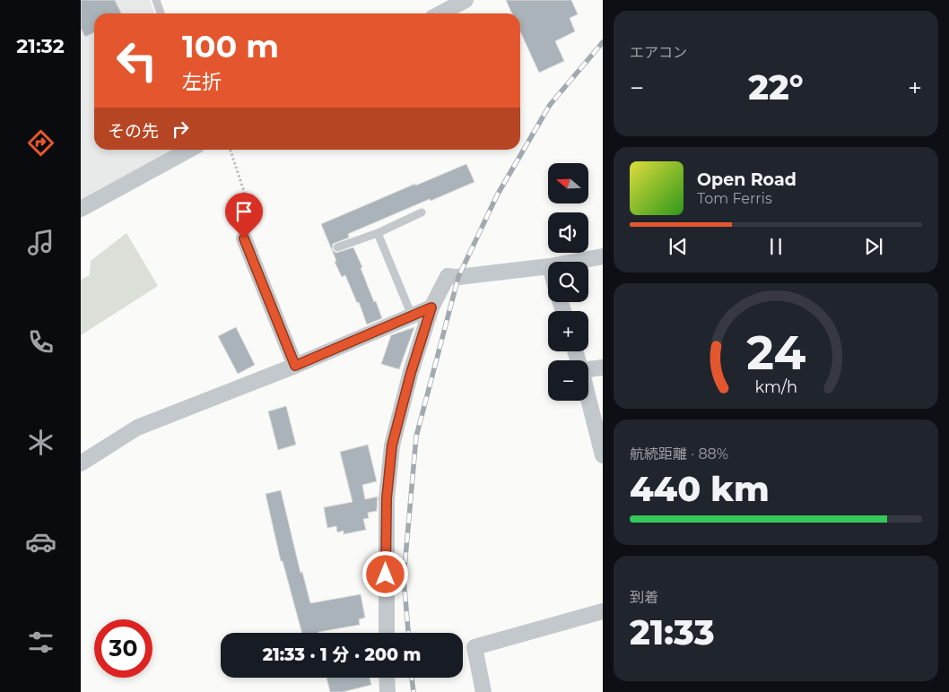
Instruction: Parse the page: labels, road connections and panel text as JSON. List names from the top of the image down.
{
  "north": "left",
  "page": {
    "tabs": "21:32",
    "tile": [
      "エアコン",
      ["航続距離 · 88%", "440 km"],
      ["到着", "21:33"]
    ],
    "turn": ["100 m", "左折"],
    "heat": ["−", "22°", "+"],
    "then": "その先",
    "song": ["Open Road", "Tom Ferris"],
    "map_buttons": ["+", "−"],
    "limit": "30",
    "trip": "21:33 · 1 分 · 200 m",
    "gauge": ["24", "km/h"]
  }
}
